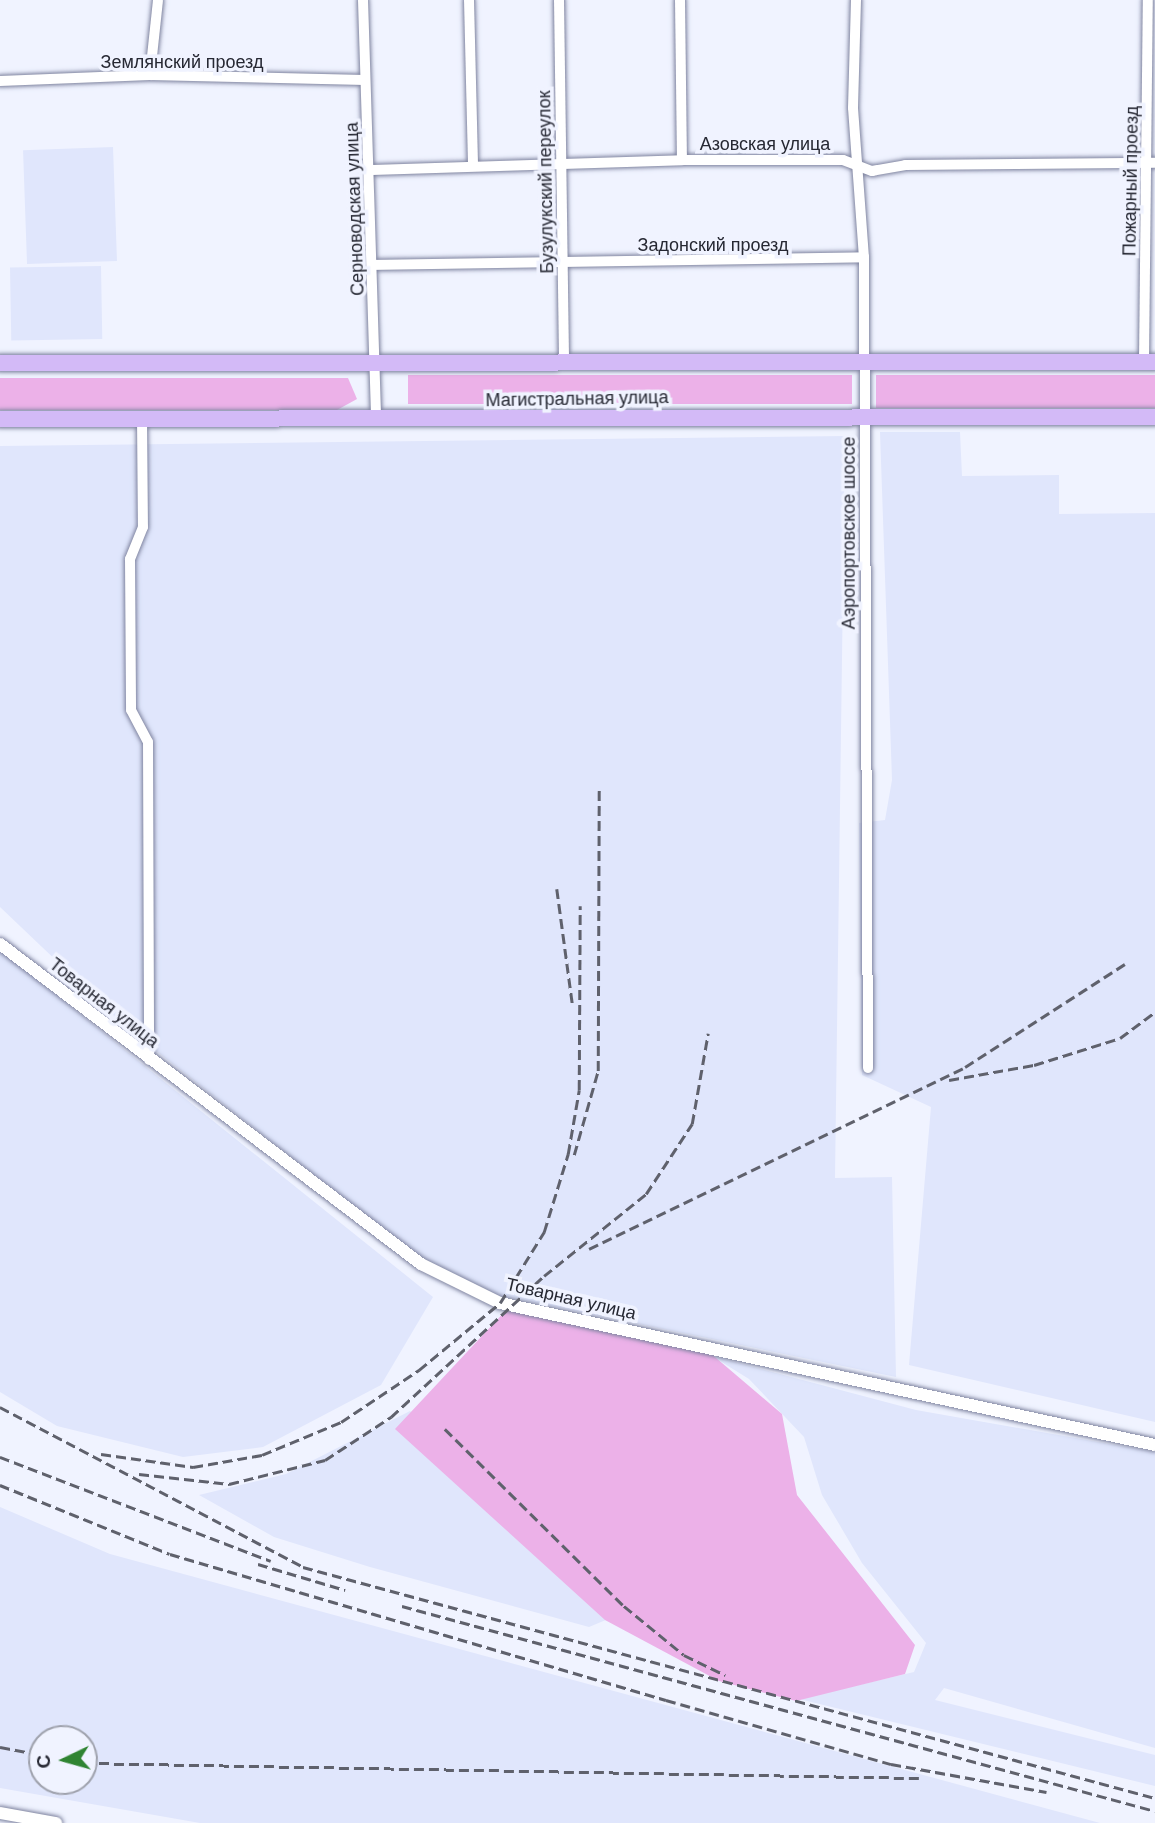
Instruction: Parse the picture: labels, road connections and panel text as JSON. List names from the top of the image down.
{
  "streets": {
    "main road": ["Магистральная улица"],
    "street": [
      "Землянский проезд",
      "Азовская улица",
      "Пожарный проезд",
      "Бузулукский переулок",
      "Серноводская улица",
      "Задонский проезд",
      "Аэропортовское шоссе",
      "Товарная улица"
    ]
  },
  "crossings": [
    ["Землянский проезд", "Серноводская улица"],
    ["Азовская улица", "Пожарный проезд"],
    ["Азовская улица", "Бузулукский переулок"],
    ["Азовская улица", "Серноводская улица"],
    ["Азовская улица", "Аэропортовское шоссе"],
    ["Пожарный проезд", "Магистральная улица"],
    ["Бузулукский переулок", "Задонский проезд"],
    ["Бузулукский переулок", "Магистральная улица"],
    ["Серноводская улица", "Задонский проезд"],
    ["Серноводская улица", "Магистральная улица"],
    ["Задонский проезд", "Аэропортовское шоссе"],
    ["Магистральная улица", "Аэропортовское шоссе"]
  ],
  "north": "left"
}
